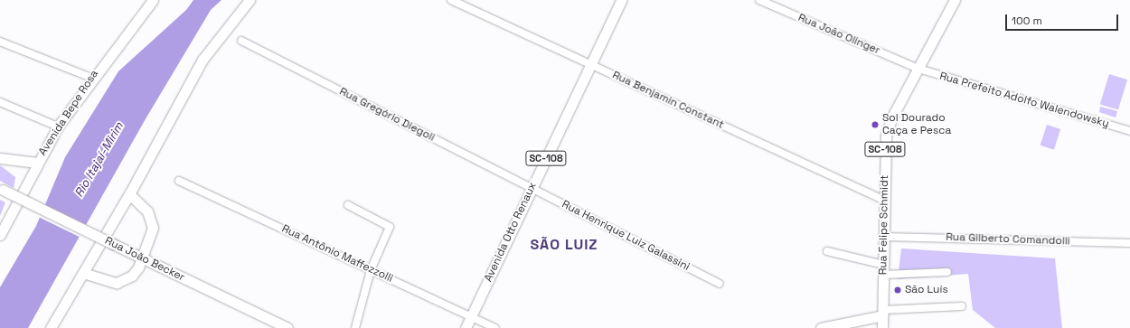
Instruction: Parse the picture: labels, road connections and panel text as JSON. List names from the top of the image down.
{
  "streets": {
    "main road": [
      "Avenida Bepe Rosa",
      "SC-108",
      "Rua Felipe Schmidt",
      "Avenida Otto Renaux",
      "Rua João Becker"
    ],
    "street": [
      "Rua João Olinger",
      "Rua Benjamin Constant",
      "Rua Prefeito Adolfo Walendowsky",
      "Rua Gregório Diegoli",
      "Rua Henrique Luiz Galassini",
      "Rua Gilberto Comandolli",
      "Rua Antônio Maffezzolli"
    ]
  },
  "crossings": [
    ["Rua João Olinger", "Rua Prefeito Adolfo Walendowsky"],
    ["Rua João Olinger", "Rua Felipe Schmidt"],
    ["Rua Benjamin Constant", "Rua Felipe Schmidt"],
    ["Rua Benjamin Constant", "Avenida Otto Renaux"],
    ["Rua Prefeito Adolfo Walendowsky", "Rua Felipe Schmidt"],
    ["Rua Gregório Diegoli", "Avenida Otto Renaux"],
    ["Rua Gregório Diegoli", "Rua Henrique Luiz Galassini"],
    ["Rua Felipe Schmidt", "Rua Gilberto Comandolli"],
    ["Avenida Otto Renaux", "Rua Henrique Luiz Galassini"],
    ["Avenida Otto Renaux", "Rua Antônio Maffezzolli"]
  ],
  "districts": ["SÃO LUIZ"],
  "water": ["Rio Itajaí-Mirim"],
  "places": ["Sol Dourado Caça e Pesca", "São Luís"],
  "scale_bar": "100 m"
}
